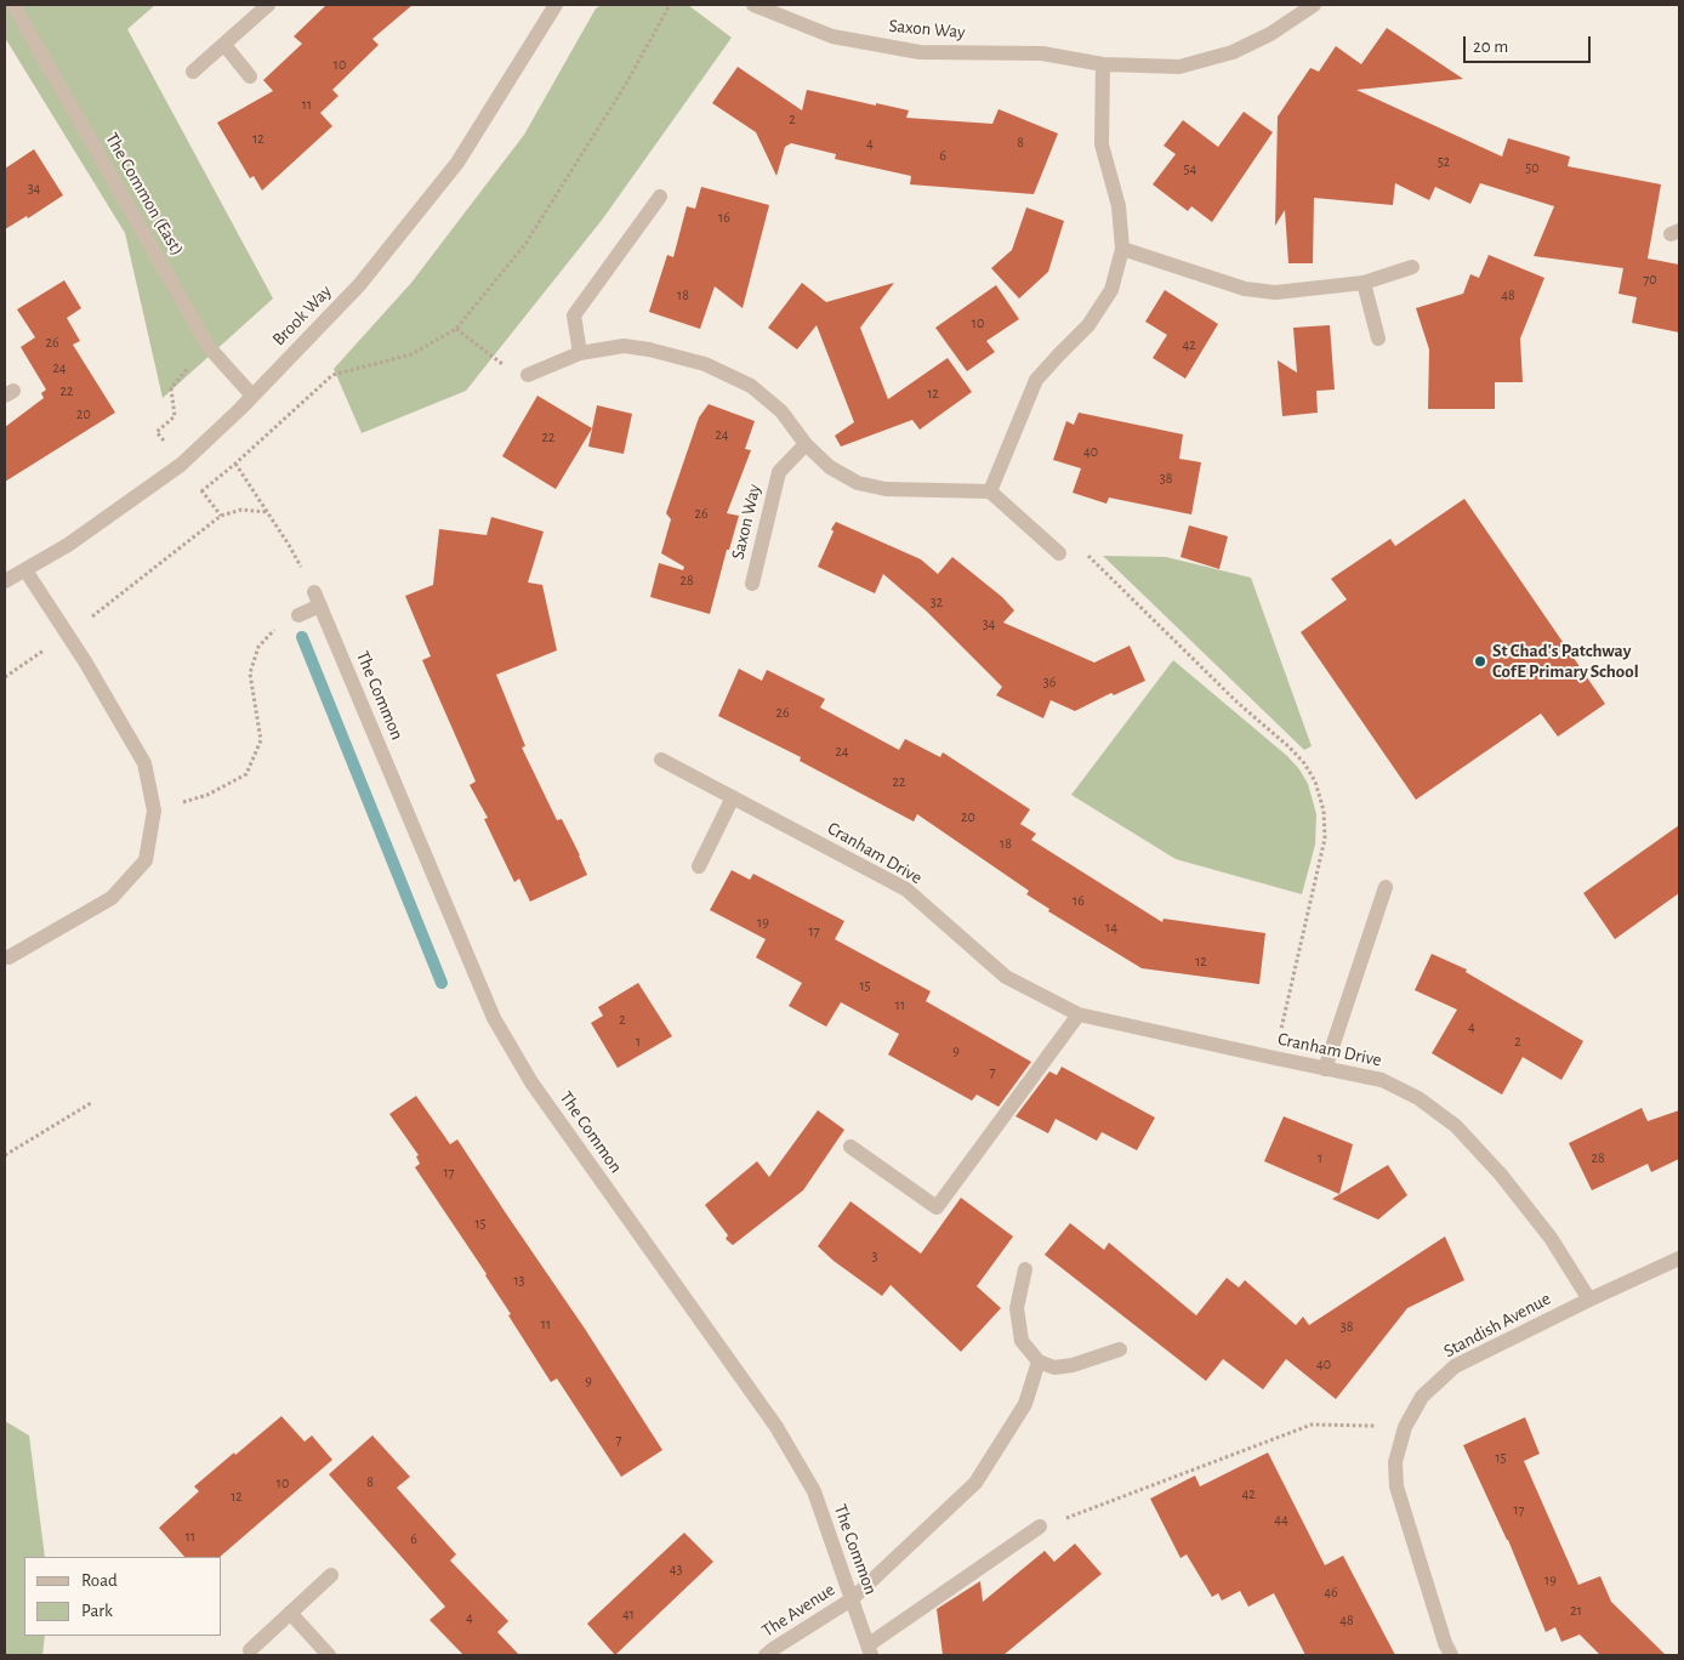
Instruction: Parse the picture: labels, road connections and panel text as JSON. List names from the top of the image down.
{
  "streets": {
    "street": [
      "Saxon Way",
      "The Common (East)",
      "Brook Way",
      "The Common",
      "Cranham Drive",
      "Standish Avenue",
      "The Avenue"
    ]
  },
  "crossings": [
    ["The Common (East)", "Brook Way"],
    ["The Common", "The Avenue"],
    ["Cranham Drive", "Standish Avenue"]
  ],
  "places": ["St Chad's Patchway CofE Primary School"],
  "house_numbers": [
    "10",
    "11",
    "2",
    "12",
    "8",
    "4",
    "6",
    "52",
    "50",
    "54",
    "34",
    "16",
    "70",
    "18",
    "48",
    "10",
    "26",
    "42",
    "24",
    "22",
    "12",
    "20",
    "24",
    "22",
    "40",
    "38",
    "26",
    "28",
    "32",
    "34",
    "36",
    "26",
    "24",
    "22",
    "20",
    "18",
    "16",
    "19",
    "14",
    "17",
    "12",
    "15",
    "11",
    "2",
    "4",
    "1",
    "2",
    "9",
    "7",
    "1",
    "28",
    "17",
    "15",
    "3",
    "13",
    "11",
    "38",
    "40",
    "9",
    "7",
    "15",
    "8",
    "10",
    "42",
    "12",
    "17",
    "44",
    "11",
    "6",
    "43",
    "19",
    "46",
    "21",
    "41",
    "4",
    "48"
  ],
  "legend": ["Road", "Park"],
  "scale_bar": "20 m"
}
